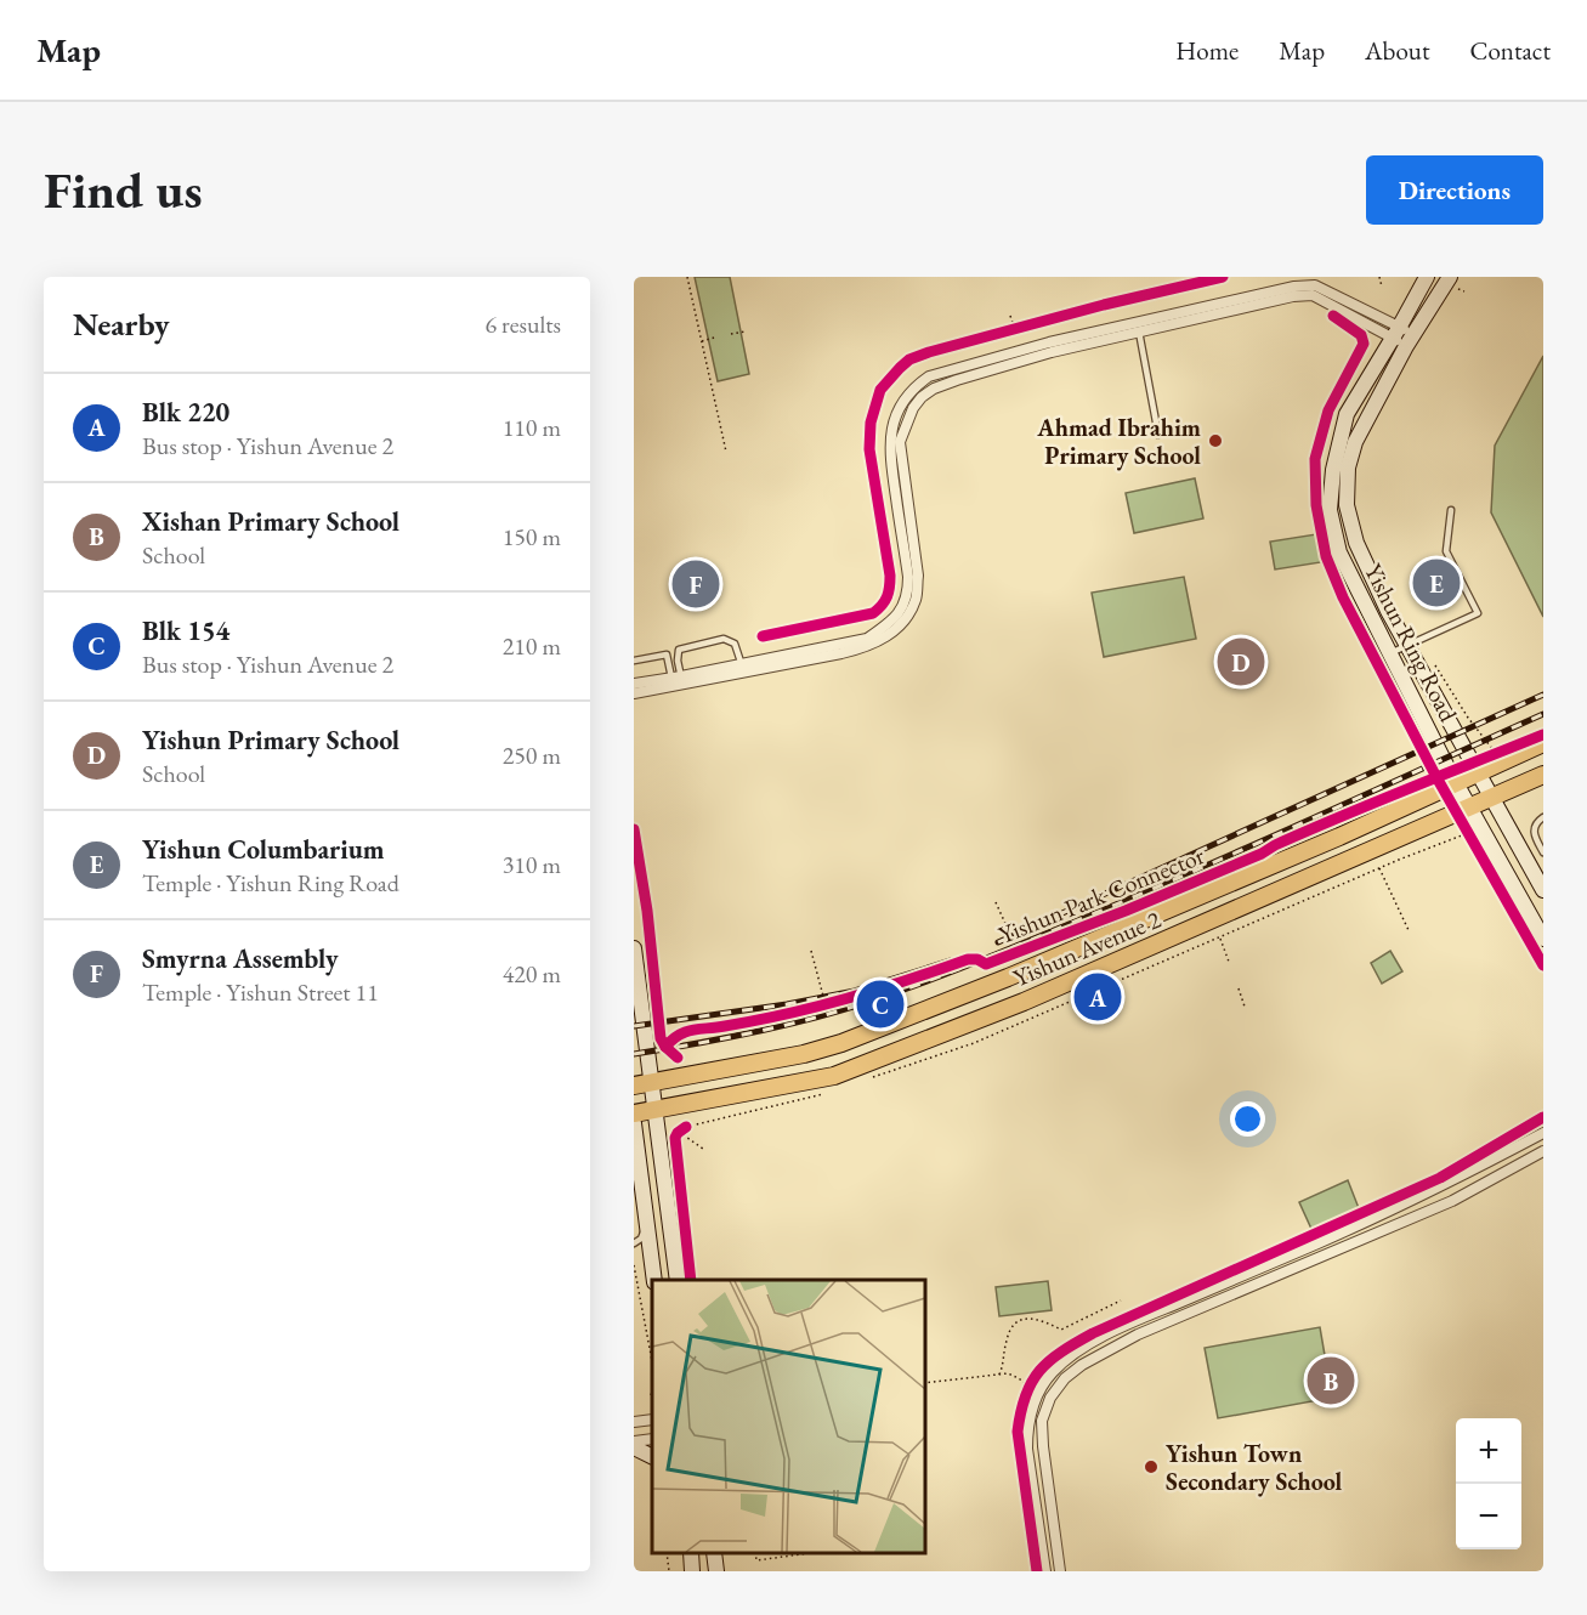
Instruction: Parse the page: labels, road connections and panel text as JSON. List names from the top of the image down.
{
  "streets": {
    "main road": ["Yishun Ring Road", "Yishun Avenue 2"],
    "cycle path": ["Yishun Park Connector"]
  },
  "crossings": [
    ["Yishun Ring Road", "Yishun Avenue 2"]
  ],
  "places": ["Ahmad Ibrahim Primary School", "Yishun Town Secondary School"],
  "page": {
    "header": "Map",
    "nav": [
      "Home",
      "Map",
      "About",
      "Contact"
    ],
    "buttons": "Directions",
    "title": "Find us",
    "heading": ["Nearby", "6 results"],
    "list": [
      {
        "mark": "A",
        "name": "Blk 220",
        "note": "Bus stop · Yishun Avenue 2",
        "value": "110 m"
      },
      {
        "mark": "B",
        "name": "Xishan Primary School",
        "note": "School",
        "value": "150 m"
      },
      {
        "mark": "C",
        "name": "Blk 154",
        "note": "Bus stop · Yishun Avenue 2",
        "value": "210 m"
      },
      {
        "mark": "D",
        "name": "Yishun Primary School",
        "note": "School",
        "value": "250 m"
      },
      {
        "mark": "E",
        "name": "Yishun Columbarium",
        "note": "Temple · Yishun Ring Road",
        "value": "310 m"
      },
      {
        "mark": "F",
        "name": "Smyrna Assembly",
        "note": "Temple · Yishun Street 11",
        "value": "420 m"
      }
    ],
    "pins": [
      "E",
      "F",
      "D",
      "A",
      "C",
      "B"
    ],
    "map_buttons": ["+", "−"]
  }
}
